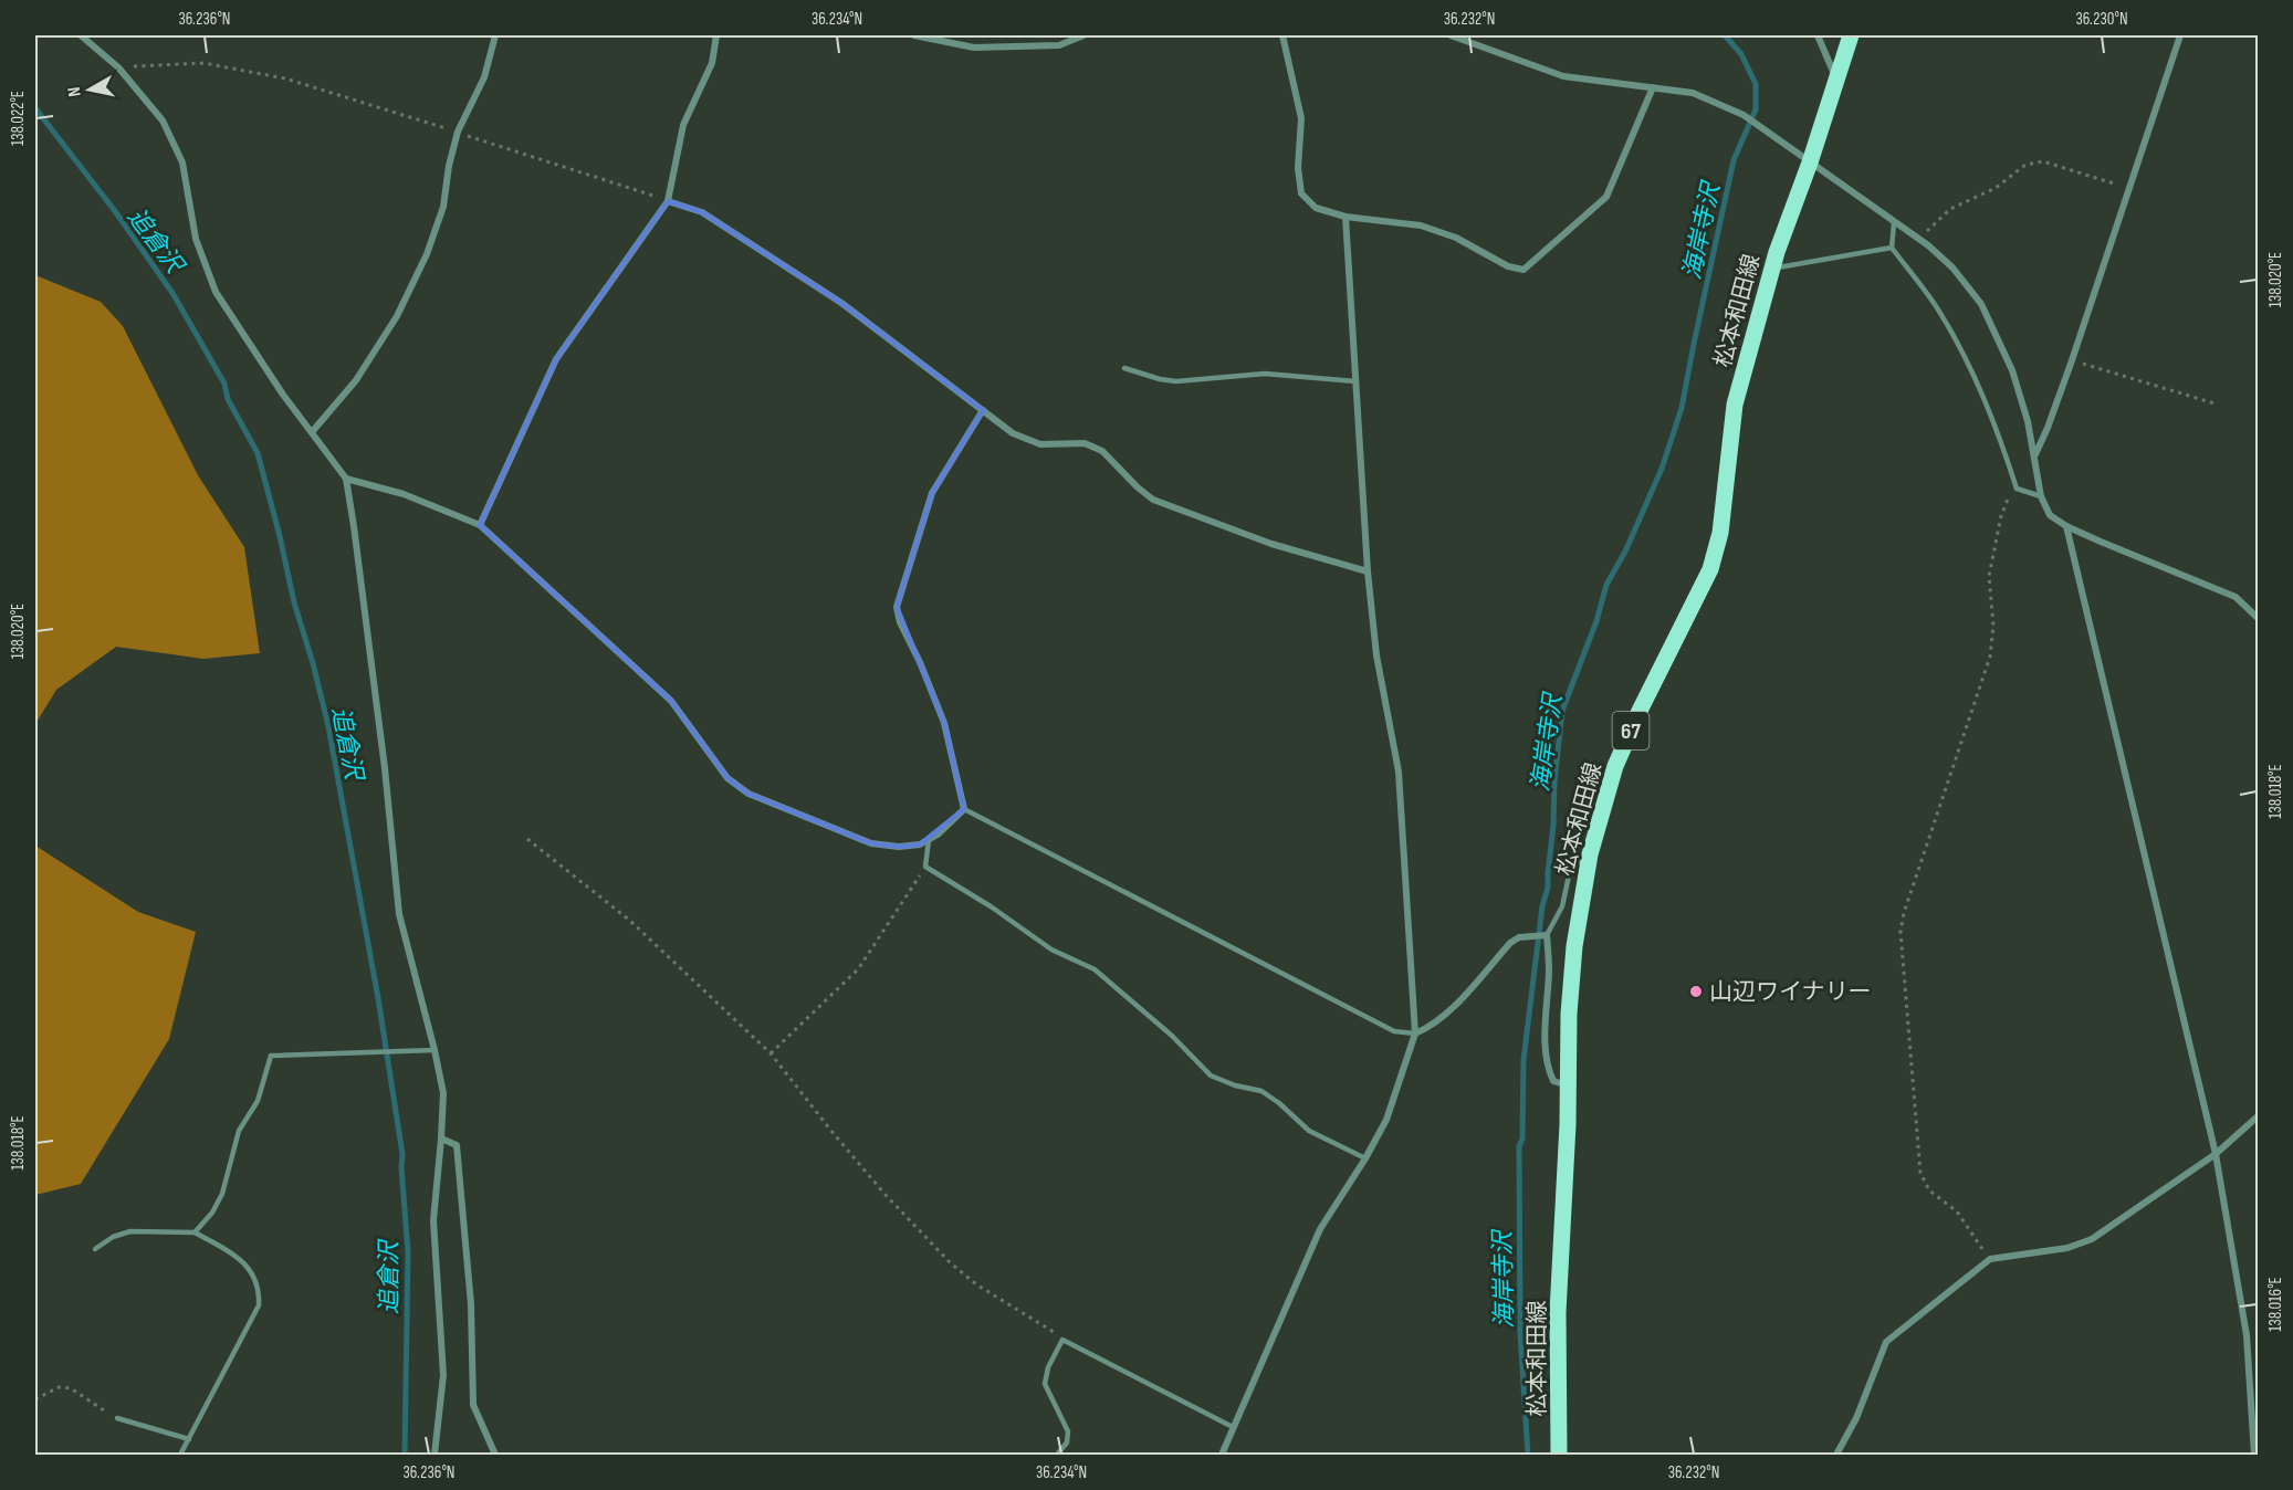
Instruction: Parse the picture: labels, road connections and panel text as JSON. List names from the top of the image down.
{
  "streets": {
    "main road": ["松本和田線", "67"]
  },
  "water": ["海岸寺沢", "追倉沢"],
  "places": ["山辺ワイナリー"],
  "north": "left",
  "coordinates": [
    "36.236°N",
    "36.234°N",
    "36.232°N",
    "36.230°N",
    "138.022°E",
    "138.020°E",
    "138.018°E",
    "138.016°E"
  ]
}
